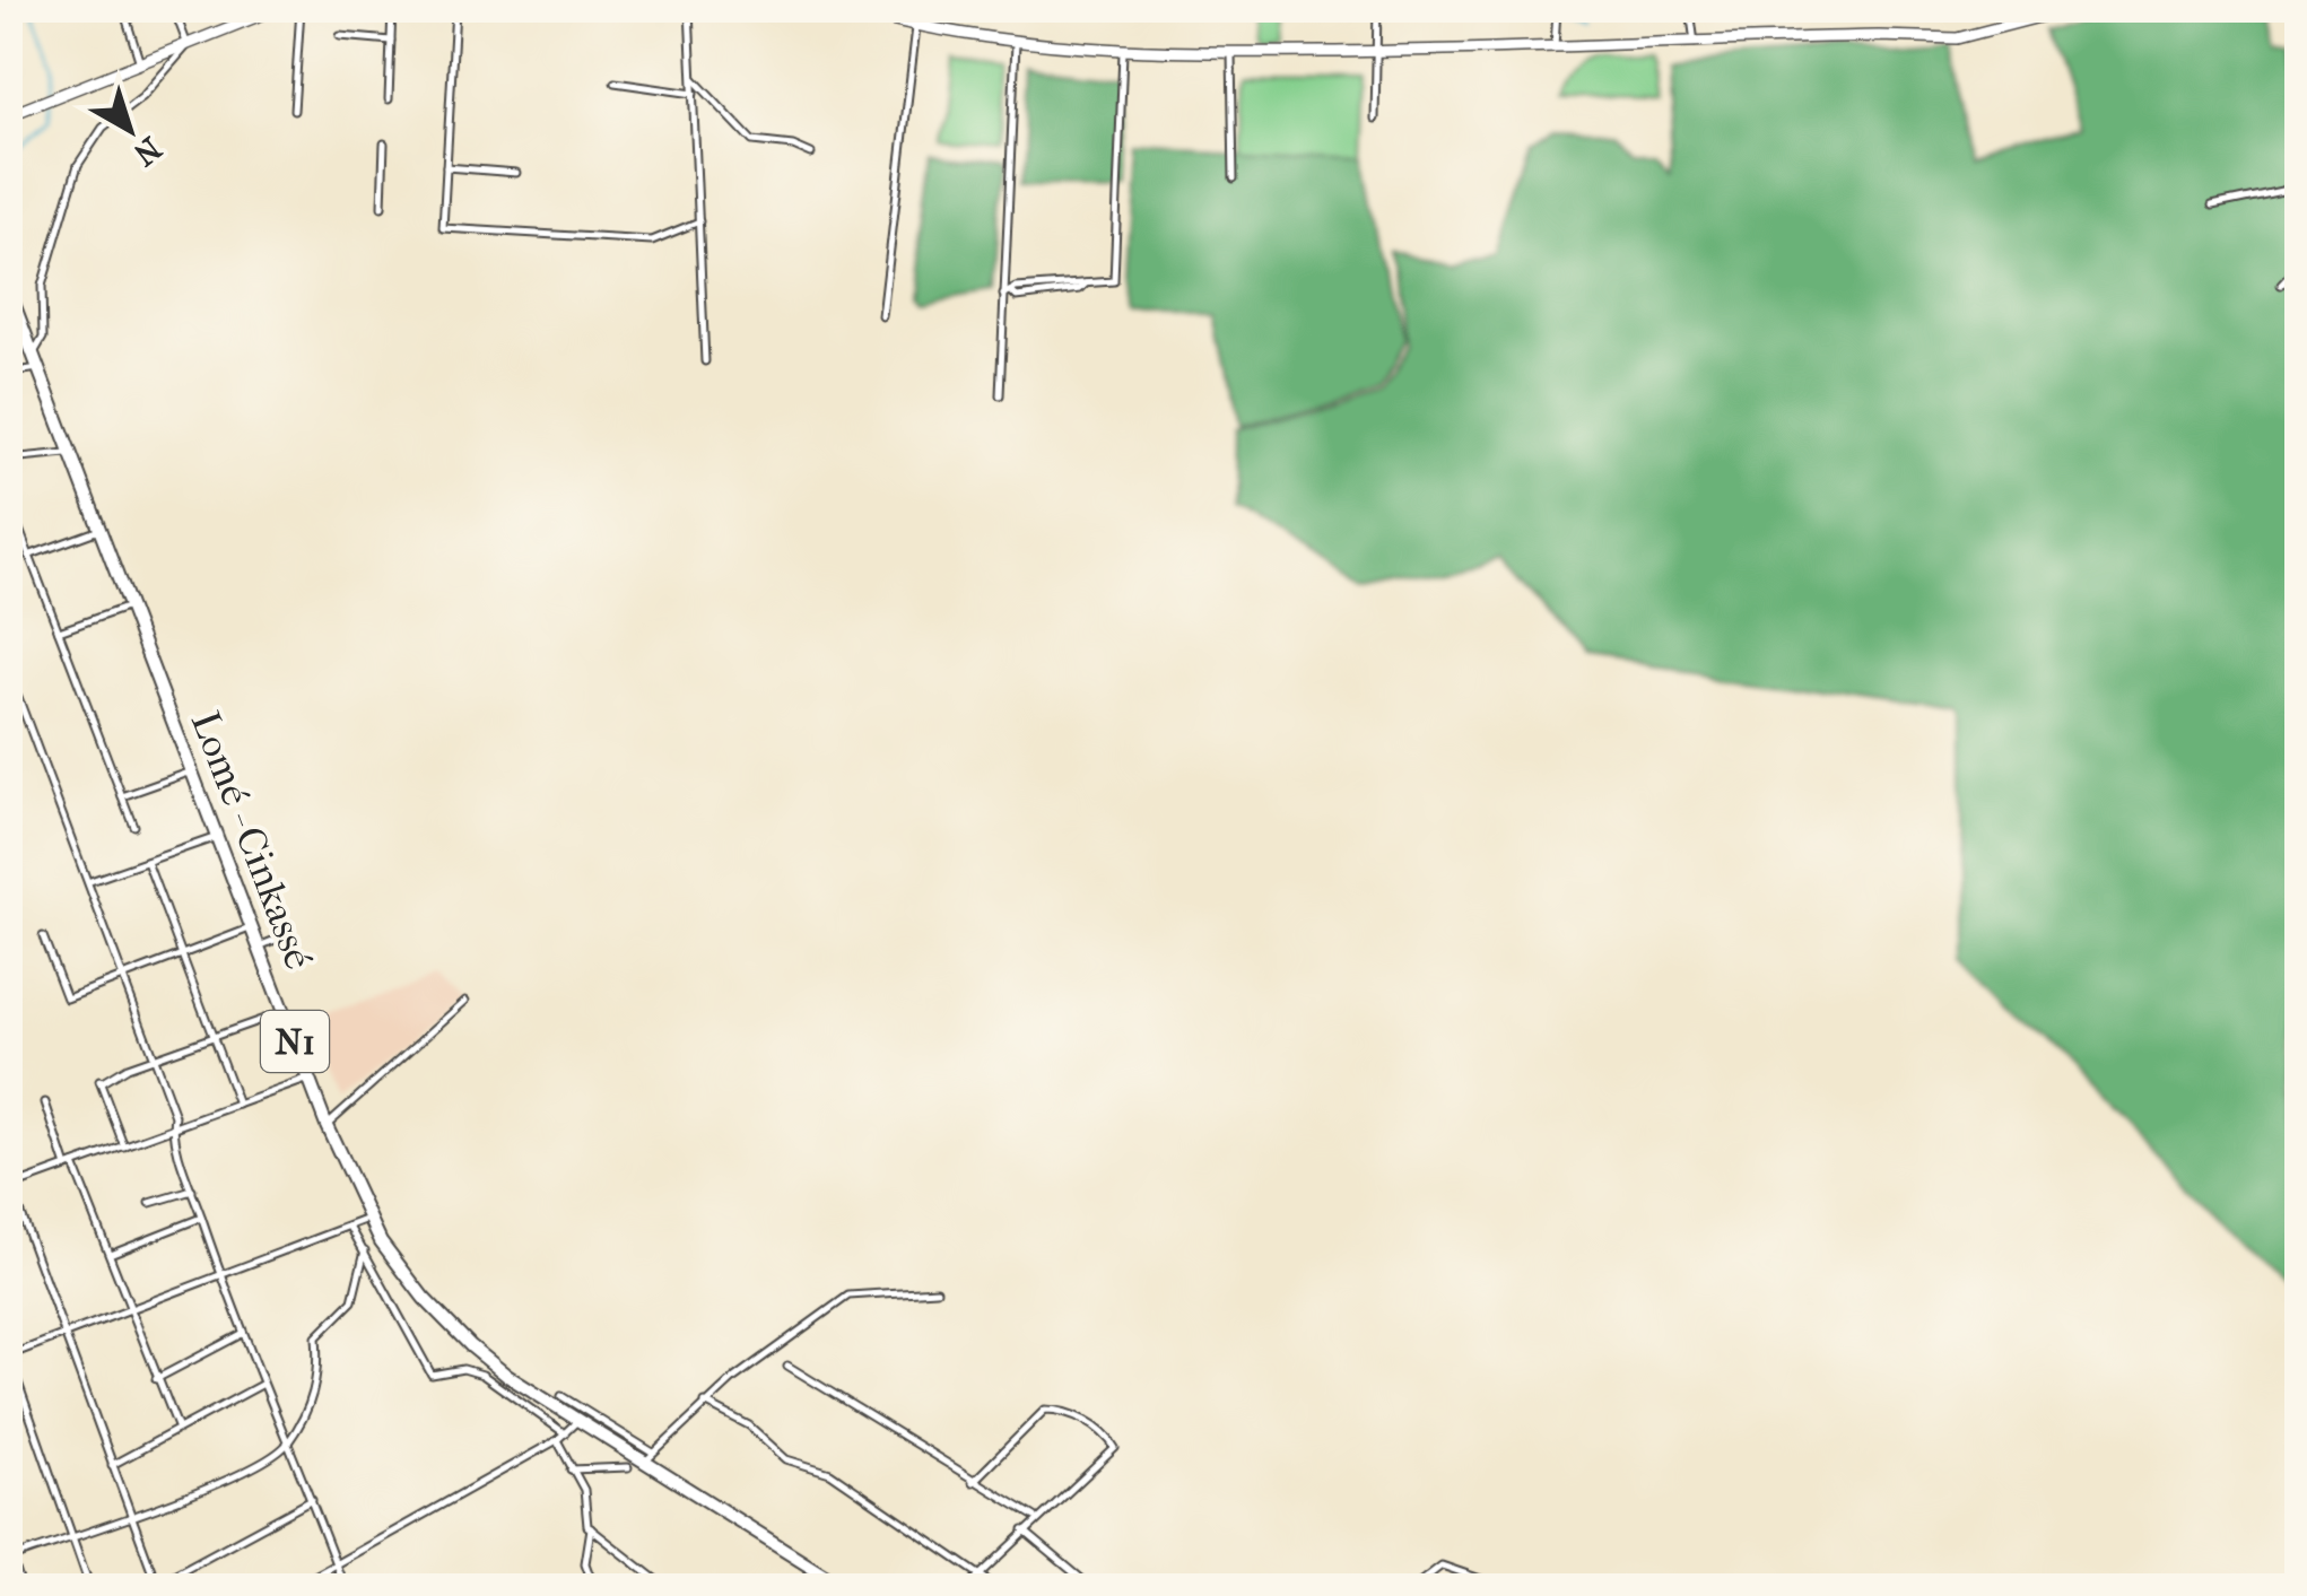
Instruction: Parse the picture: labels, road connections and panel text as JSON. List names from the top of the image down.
{
  "streets": {
    "highway": ["Lomé - Cinkassé", "N1"]
  },
  "north": "bottom right"
}
